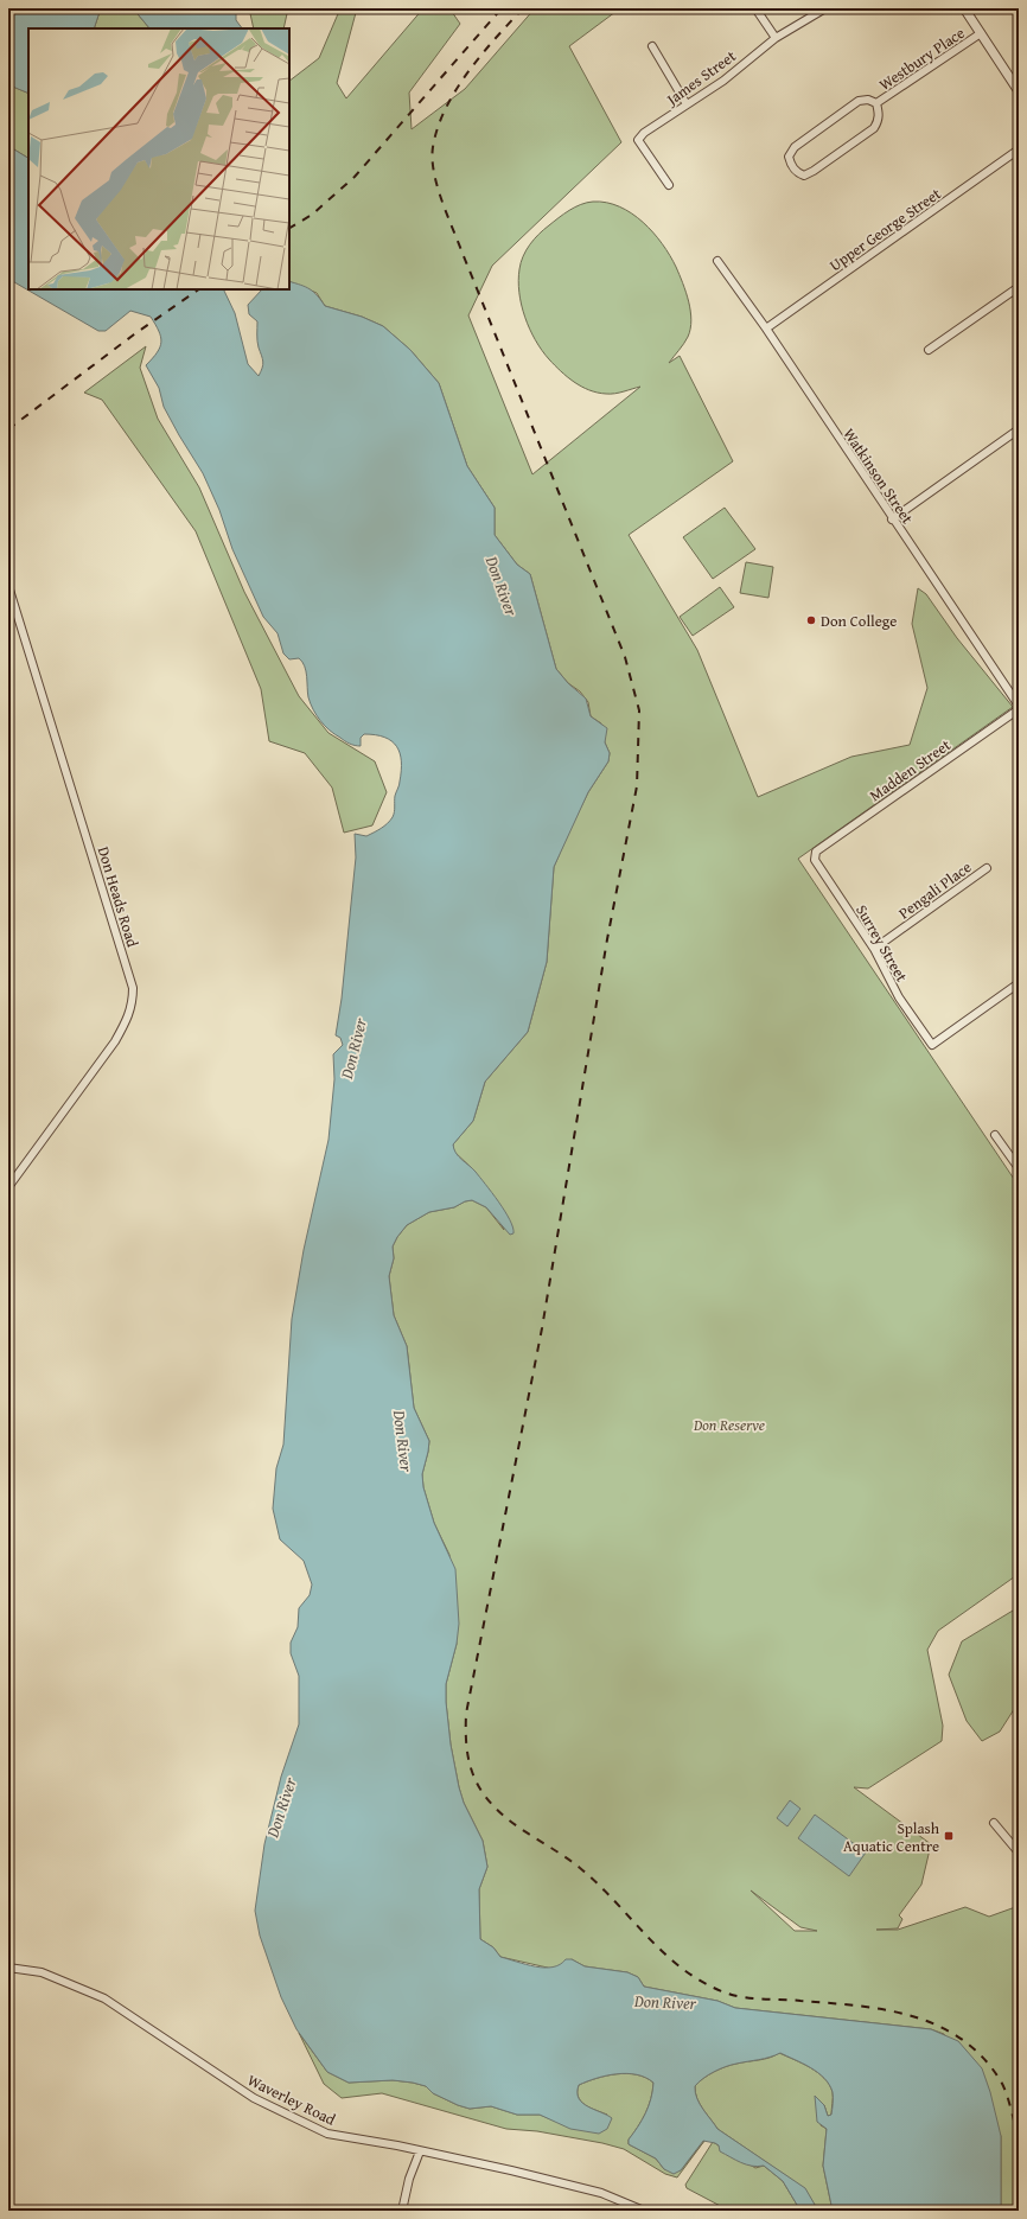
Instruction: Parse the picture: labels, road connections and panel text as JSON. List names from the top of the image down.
{
  "streets": {
    "street": [
      "Westbury Place",
      "James Street",
      "Upper George Street",
      "Watkinson Street",
      "Madden Street",
      "Pengali Place",
      "Don Heads Road",
      "Surrey Street",
      "Waverley Road"
    ]
  },
  "crossings": [
    ["Upper George Street", "Watkinson Street"],
    ["Madden Street", "Surrey Street"],
    ["Pengali Place", "Surrey Street"]
  ],
  "water": ["Don River"],
  "parks": ["Don Reserve"],
  "places": {
    "other": ["Don College"],
    "transit": ["Splash Aquatic Centre"]
  }
}
